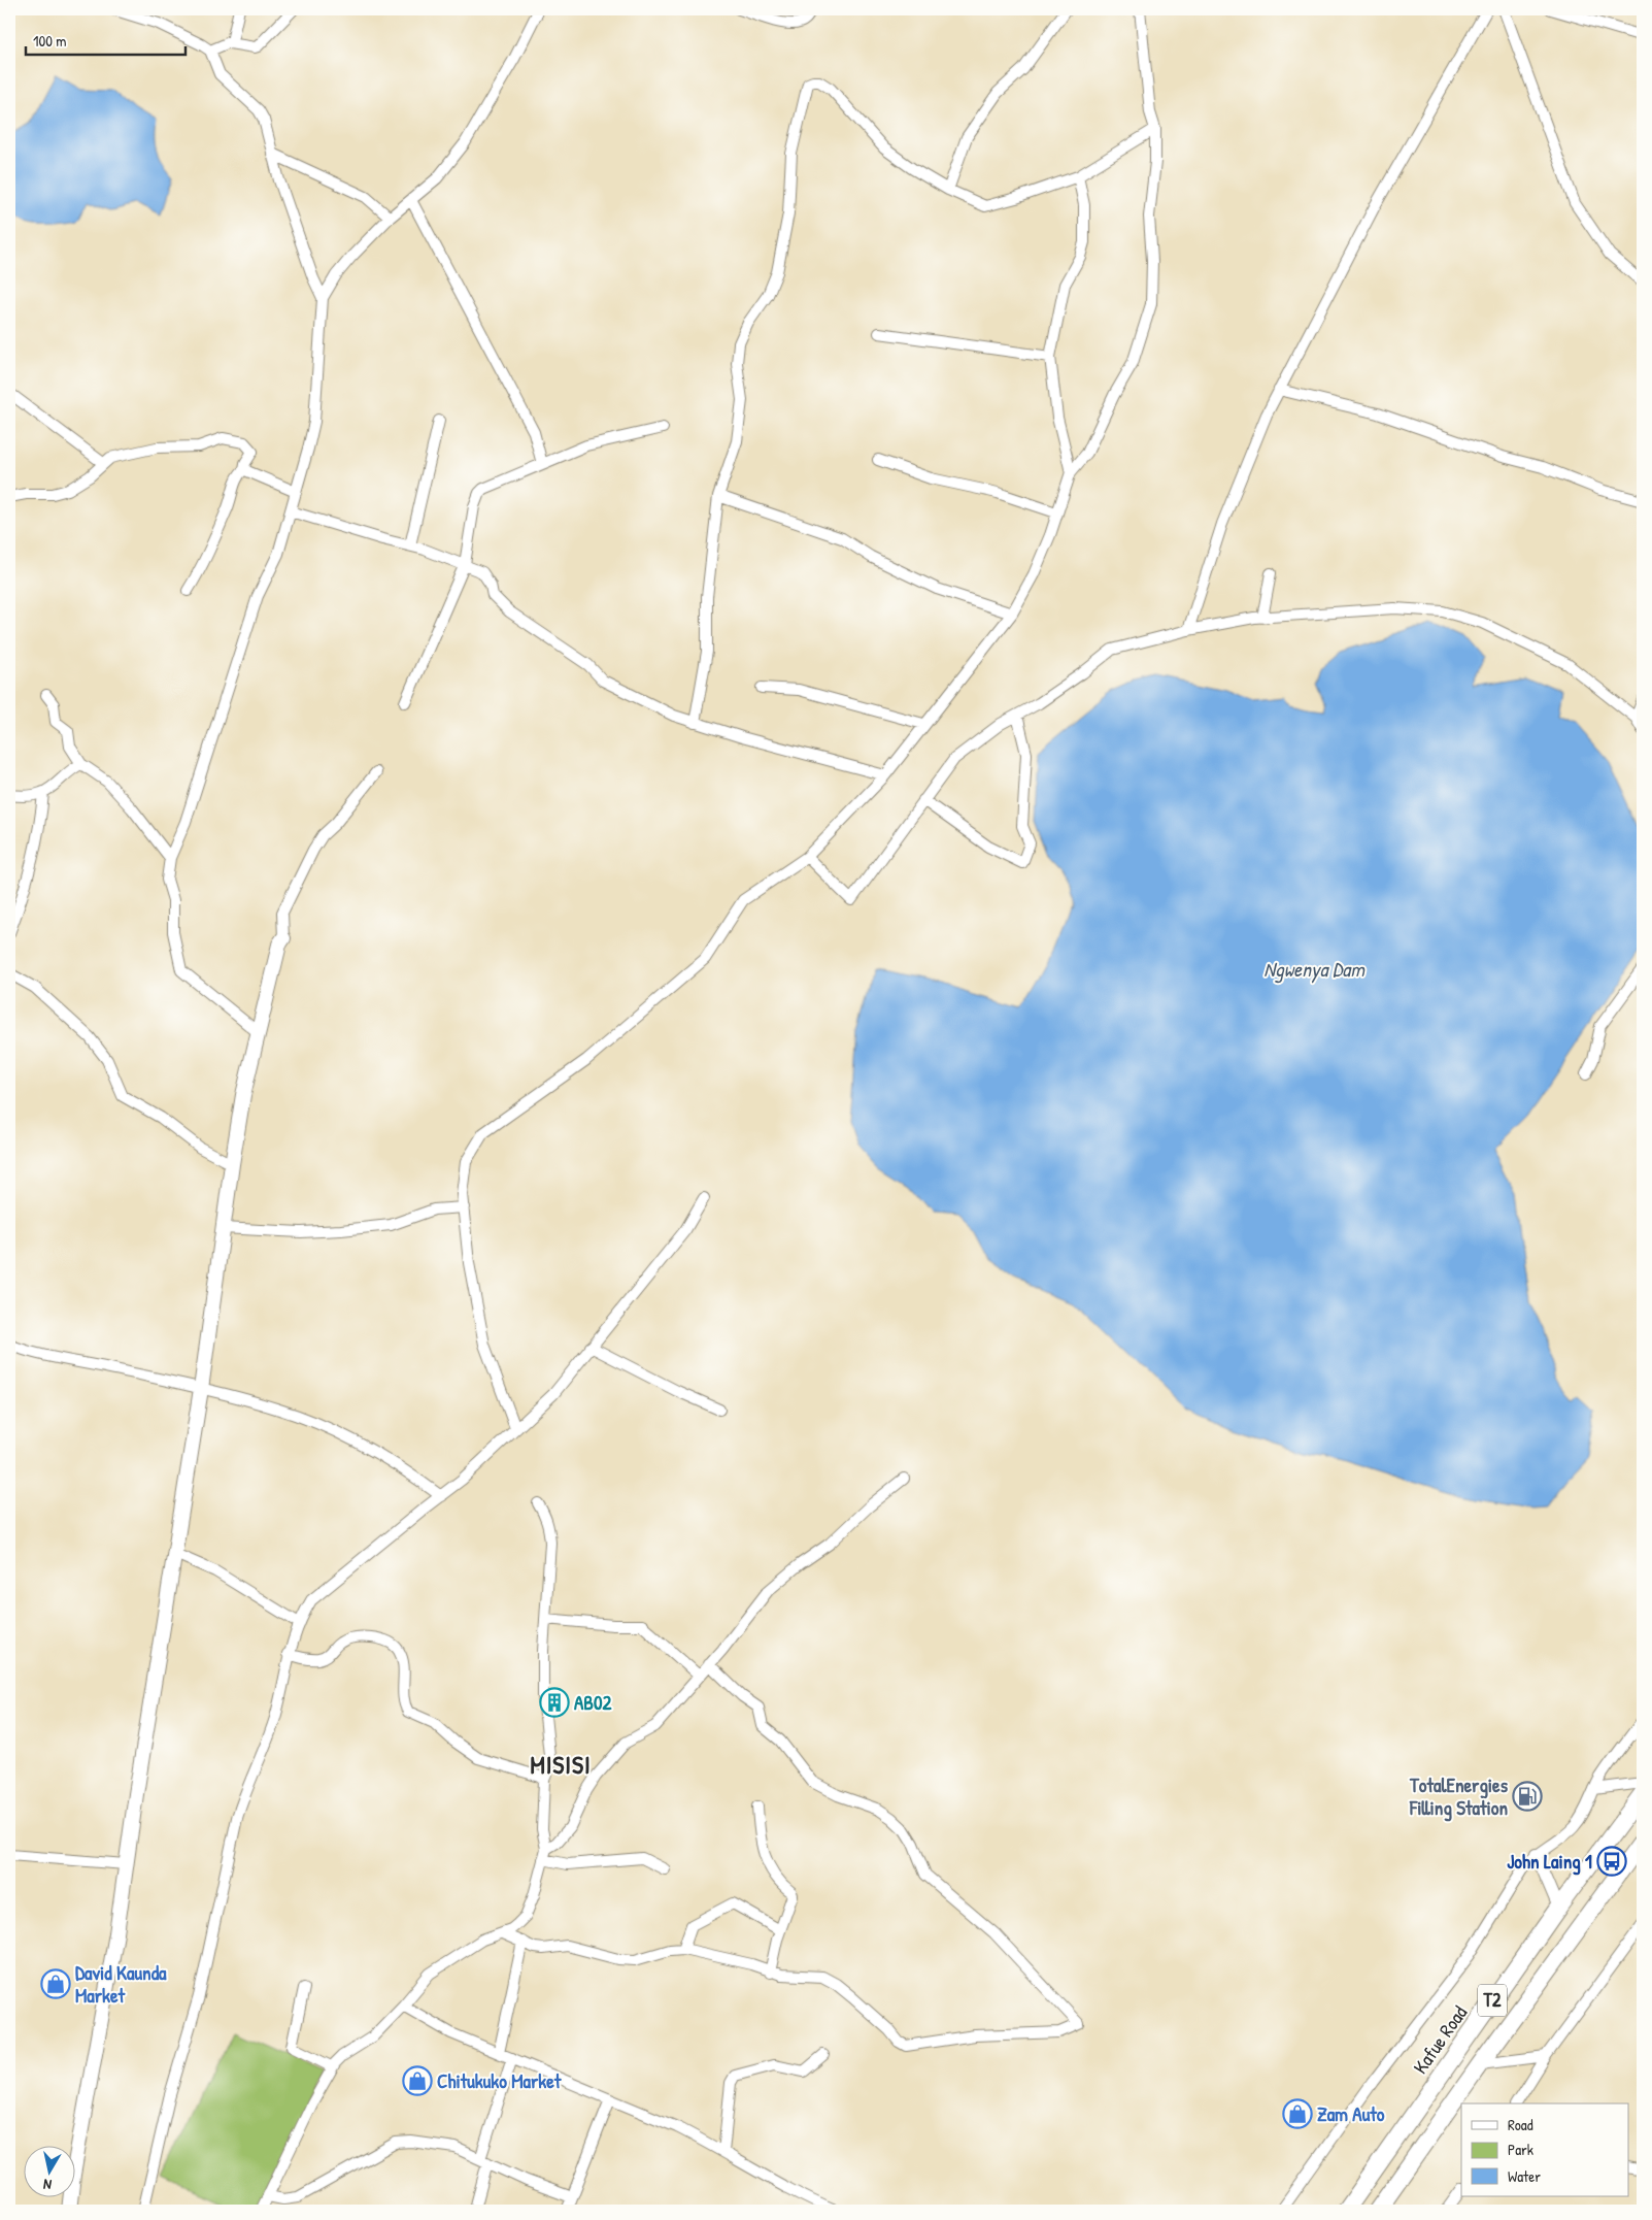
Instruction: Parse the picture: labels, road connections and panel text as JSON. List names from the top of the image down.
{
  "streets": {
    "main road": ["T2", "Kafue Road"]
  },
  "districts": ["MISISI"],
  "water": ["Ngwenya Dam"],
  "places": {
    "building": ["AB02"],
    "fuel station": ["TotalEnergies Filling Station"],
    "bus stop": ["John Laing 1"],
    "shop": ["David Kaunda Market", "Chitukuko Market", "Zam Auto"]
  },
  "legend": ["Road", "Park", "Water"],
  "scale_bar": "100 m",
  "north": "bottom"
}
